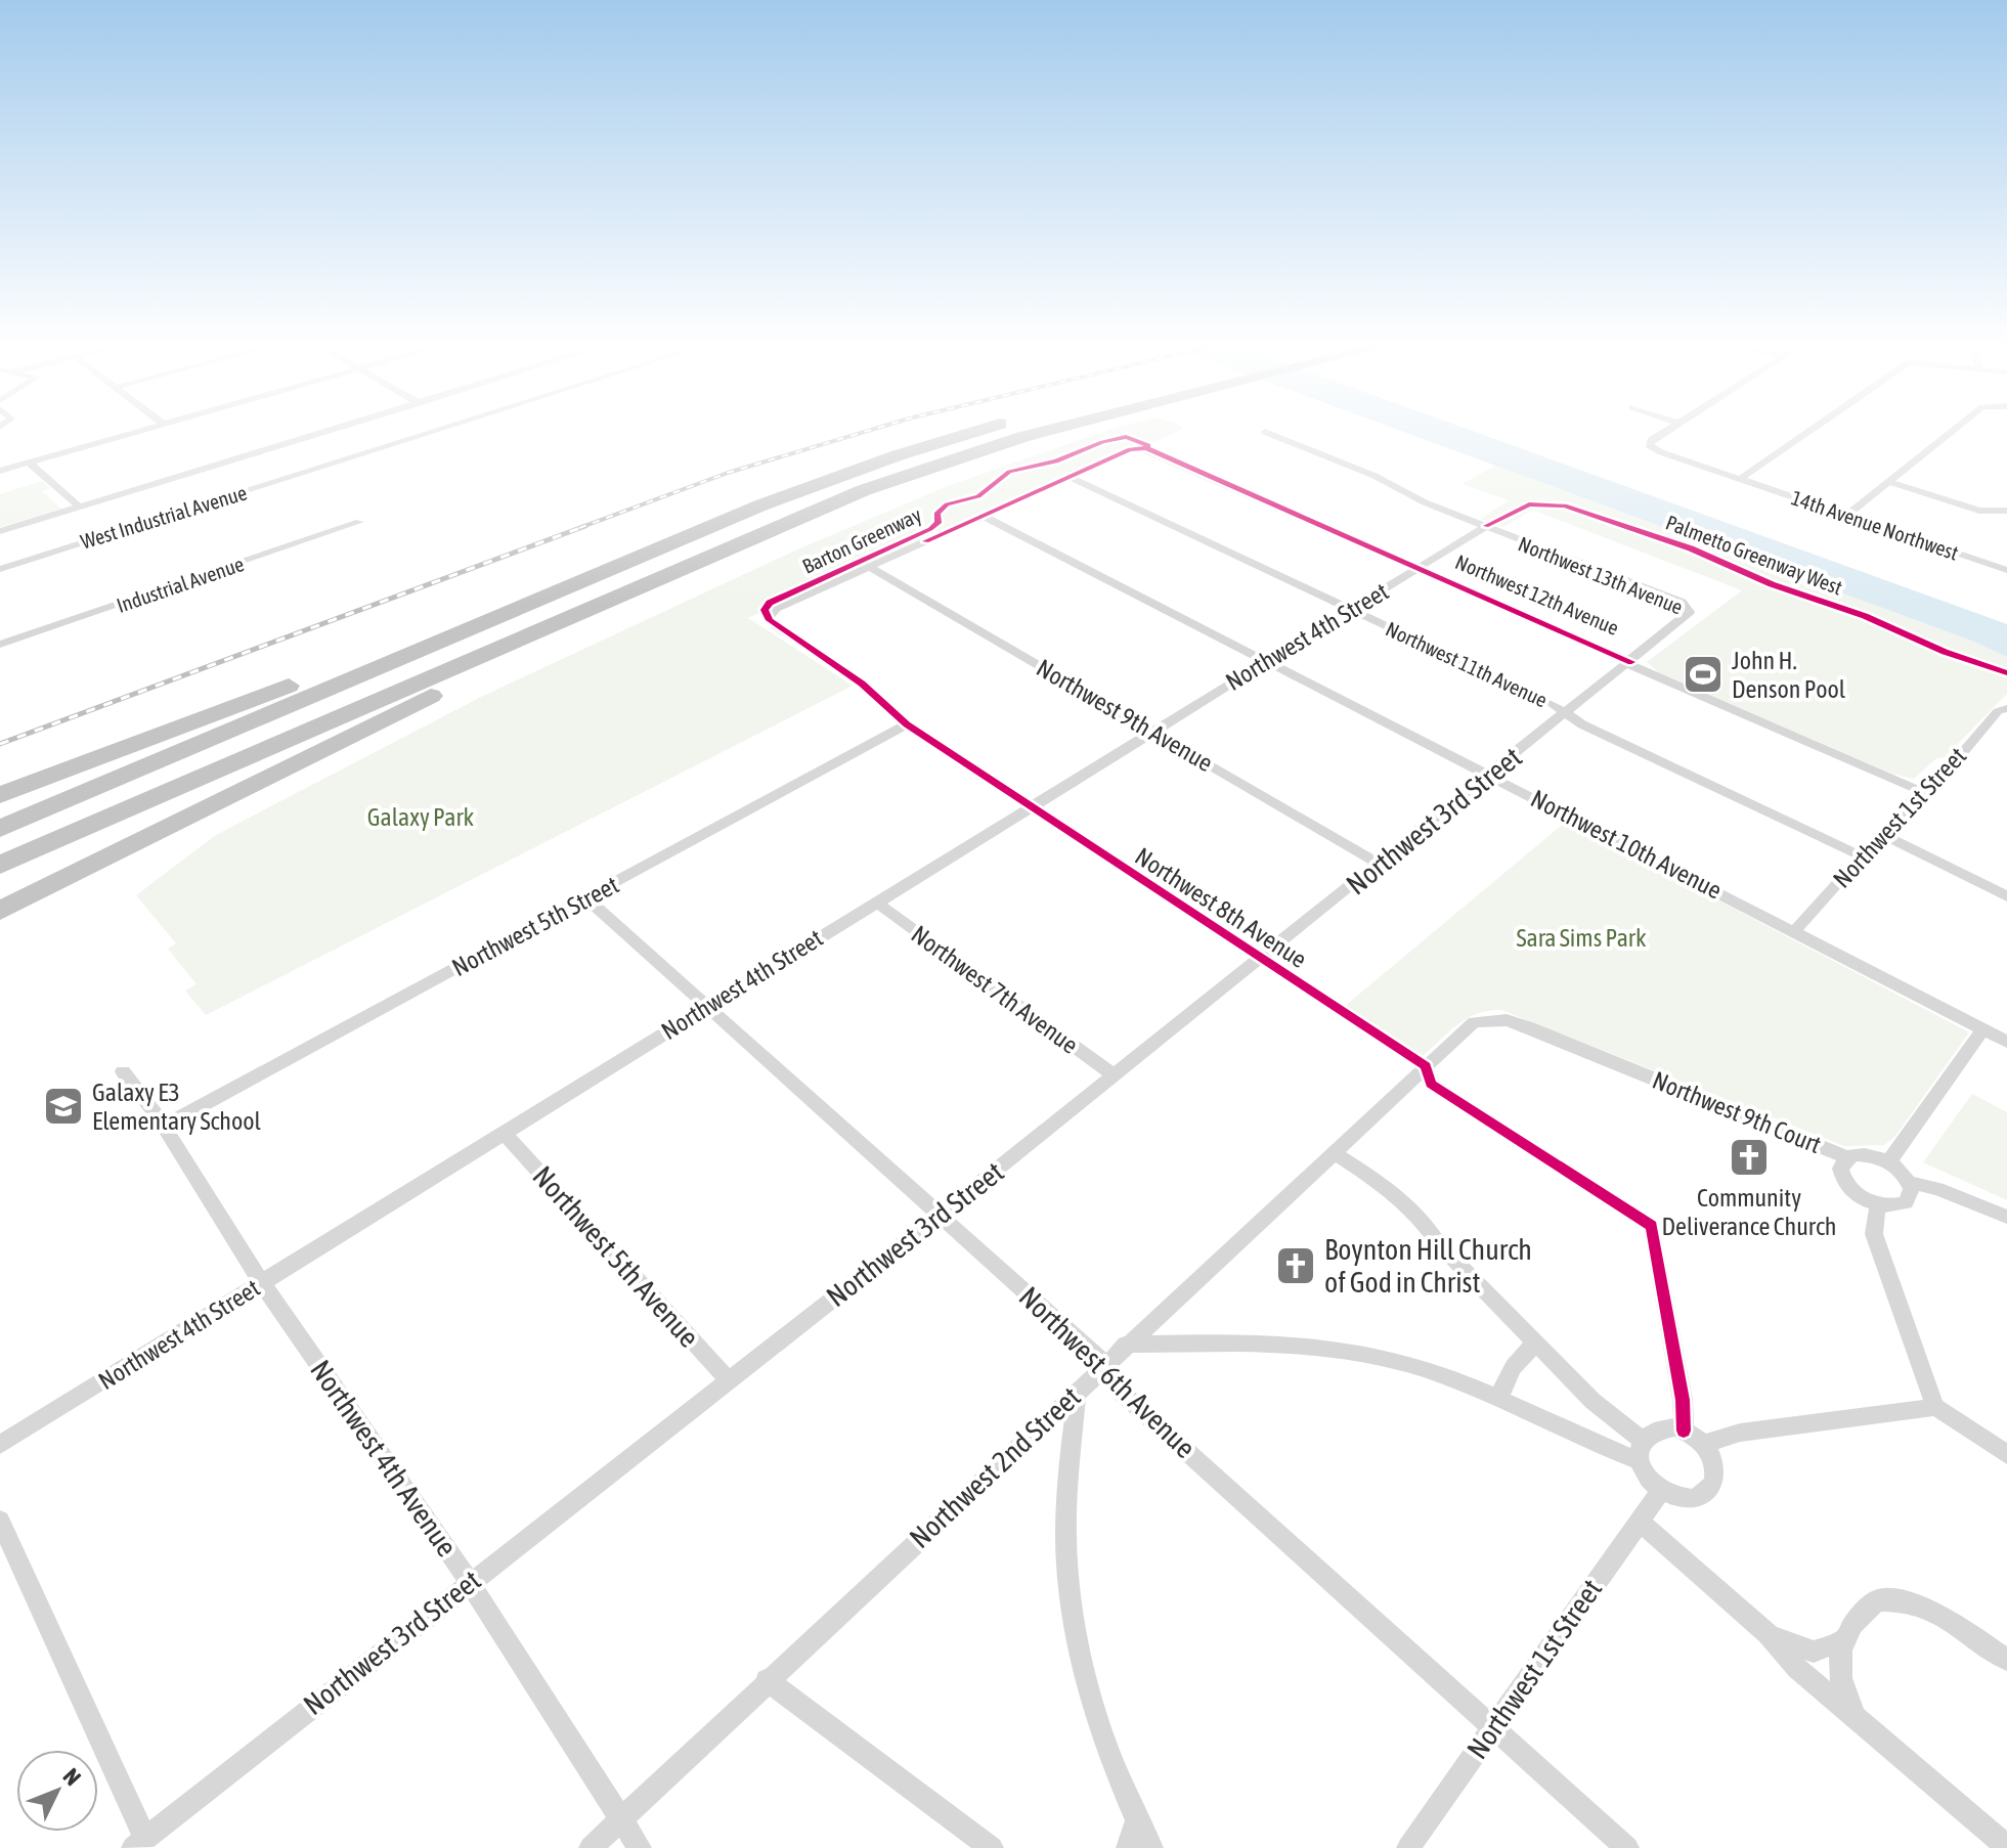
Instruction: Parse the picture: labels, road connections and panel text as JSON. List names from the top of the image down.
{
  "streets": {
    "street": [
      "West Industrial Avenue",
      "14th Avenue Northwest",
      "Northwest 13th Avenue",
      "Industrial Avenue",
      "Northwest 12th Avenue",
      "Northwest 4th Street",
      "Northwest 11th Avenue",
      "Northwest 9th Avenue",
      "Northwest 1st Street",
      "Northwest 3rd Street",
      "Northwest 10th Avenue",
      "Northwest 8th Avenue",
      "Northwest 5th Street",
      "Northwest 7th Avenue",
      "Northwest 9th Court",
      "Northwest 5th Avenue",
      "Northwest 6th Avenue",
      "Northwest 4th Avenue",
      "Northwest 2nd Street"
    ],
    "cycle path": ["Barton Greenway", "Palmetto Greenway West"]
  },
  "crossings": [
    ["Northwest 13th Avenue", "Northwest 4th Street"],
    ["Northwest 13th Avenue", "Northwest 3rd Street"],
    ["Northwest 12th Avenue", "Northwest 4th Street"],
    ["Northwest 12th Avenue", "Northwest 11th Avenue"],
    ["Northwest 12th Avenue", "Northwest 1st Street"],
    ["Northwest 12th Avenue", "Northwest 3rd Street"],
    ["Northwest 4th Street", "Northwest 11th Avenue"],
    ["Northwest 4th Street", "Northwest 9th Avenue"],
    ["Northwest 4th Street", "Northwest 10th Avenue"],
    ["Northwest 4th Street", "Northwest 8th Avenue"],
    ["Northwest 4th Street", "Northwest 7th Avenue"],
    ["Northwest 4th Street", "Northwest 5th Avenue"],
    ["Northwest 4th Street", "Northwest 6th Avenue"],
    ["Northwest 4th Street", "Northwest 4th Avenue"],
    ["Northwest 11th Avenue", "Northwest 1st Street"],
    ["Northwest 11th Avenue", "Northwest 3rd Street"],
    ["Northwest 9th Avenue", "Northwest 3rd Street"],
    ["Northwest 9th Avenue", "Northwest 8th Avenue"],
    ["Northwest 1st Street", "Northwest 10th Avenue"],
    ["Northwest 1st Street", "Northwest 8th Avenue"],
    ["Northwest 1st Street", "Northwest 6th Avenue"],
    ["Northwest 3rd Street", "Northwest 10th Avenue"],
    ["Northwest 3rd Street", "Northwest 8th Avenue"],
    ["Northwest 3rd Street", "Northwest 7th Avenue"],
    ["Northwest 3rd Street", "Northwest 5th Avenue"],
    ["Northwest 3rd Street", "Northwest 6th Avenue"],
    ["Northwest 3rd Street", "Northwest 4th Avenue"],
    ["Northwest 8th Avenue", "Northwest 5th Street"],
    ["Northwest 8th Avenue", "Northwest 2nd Street"],
    ["Northwest 5th Street", "Northwest 6th Avenue"],
    ["Northwest 5th Street", "Northwest 4th Avenue"],
    ["Northwest 9th Court", "Northwest 2nd Street"],
    ["Northwest 6th Avenue", "Northwest 2nd Street"],
    ["Northwest 4th Avenue", "Northwest 2nd Street"]
  ],
  "parks": ["Galaxy Park", "Sara Sims Park"],
  "places": {
    "sports": ["John H. Denson Pool"],
    "school or university": ["Galaxy E3 Elementary School"],
    "church": ["Community Deliverance Church", "Boynton Hill Church of God in Christ"]
  },
  "north": "top right"
}
